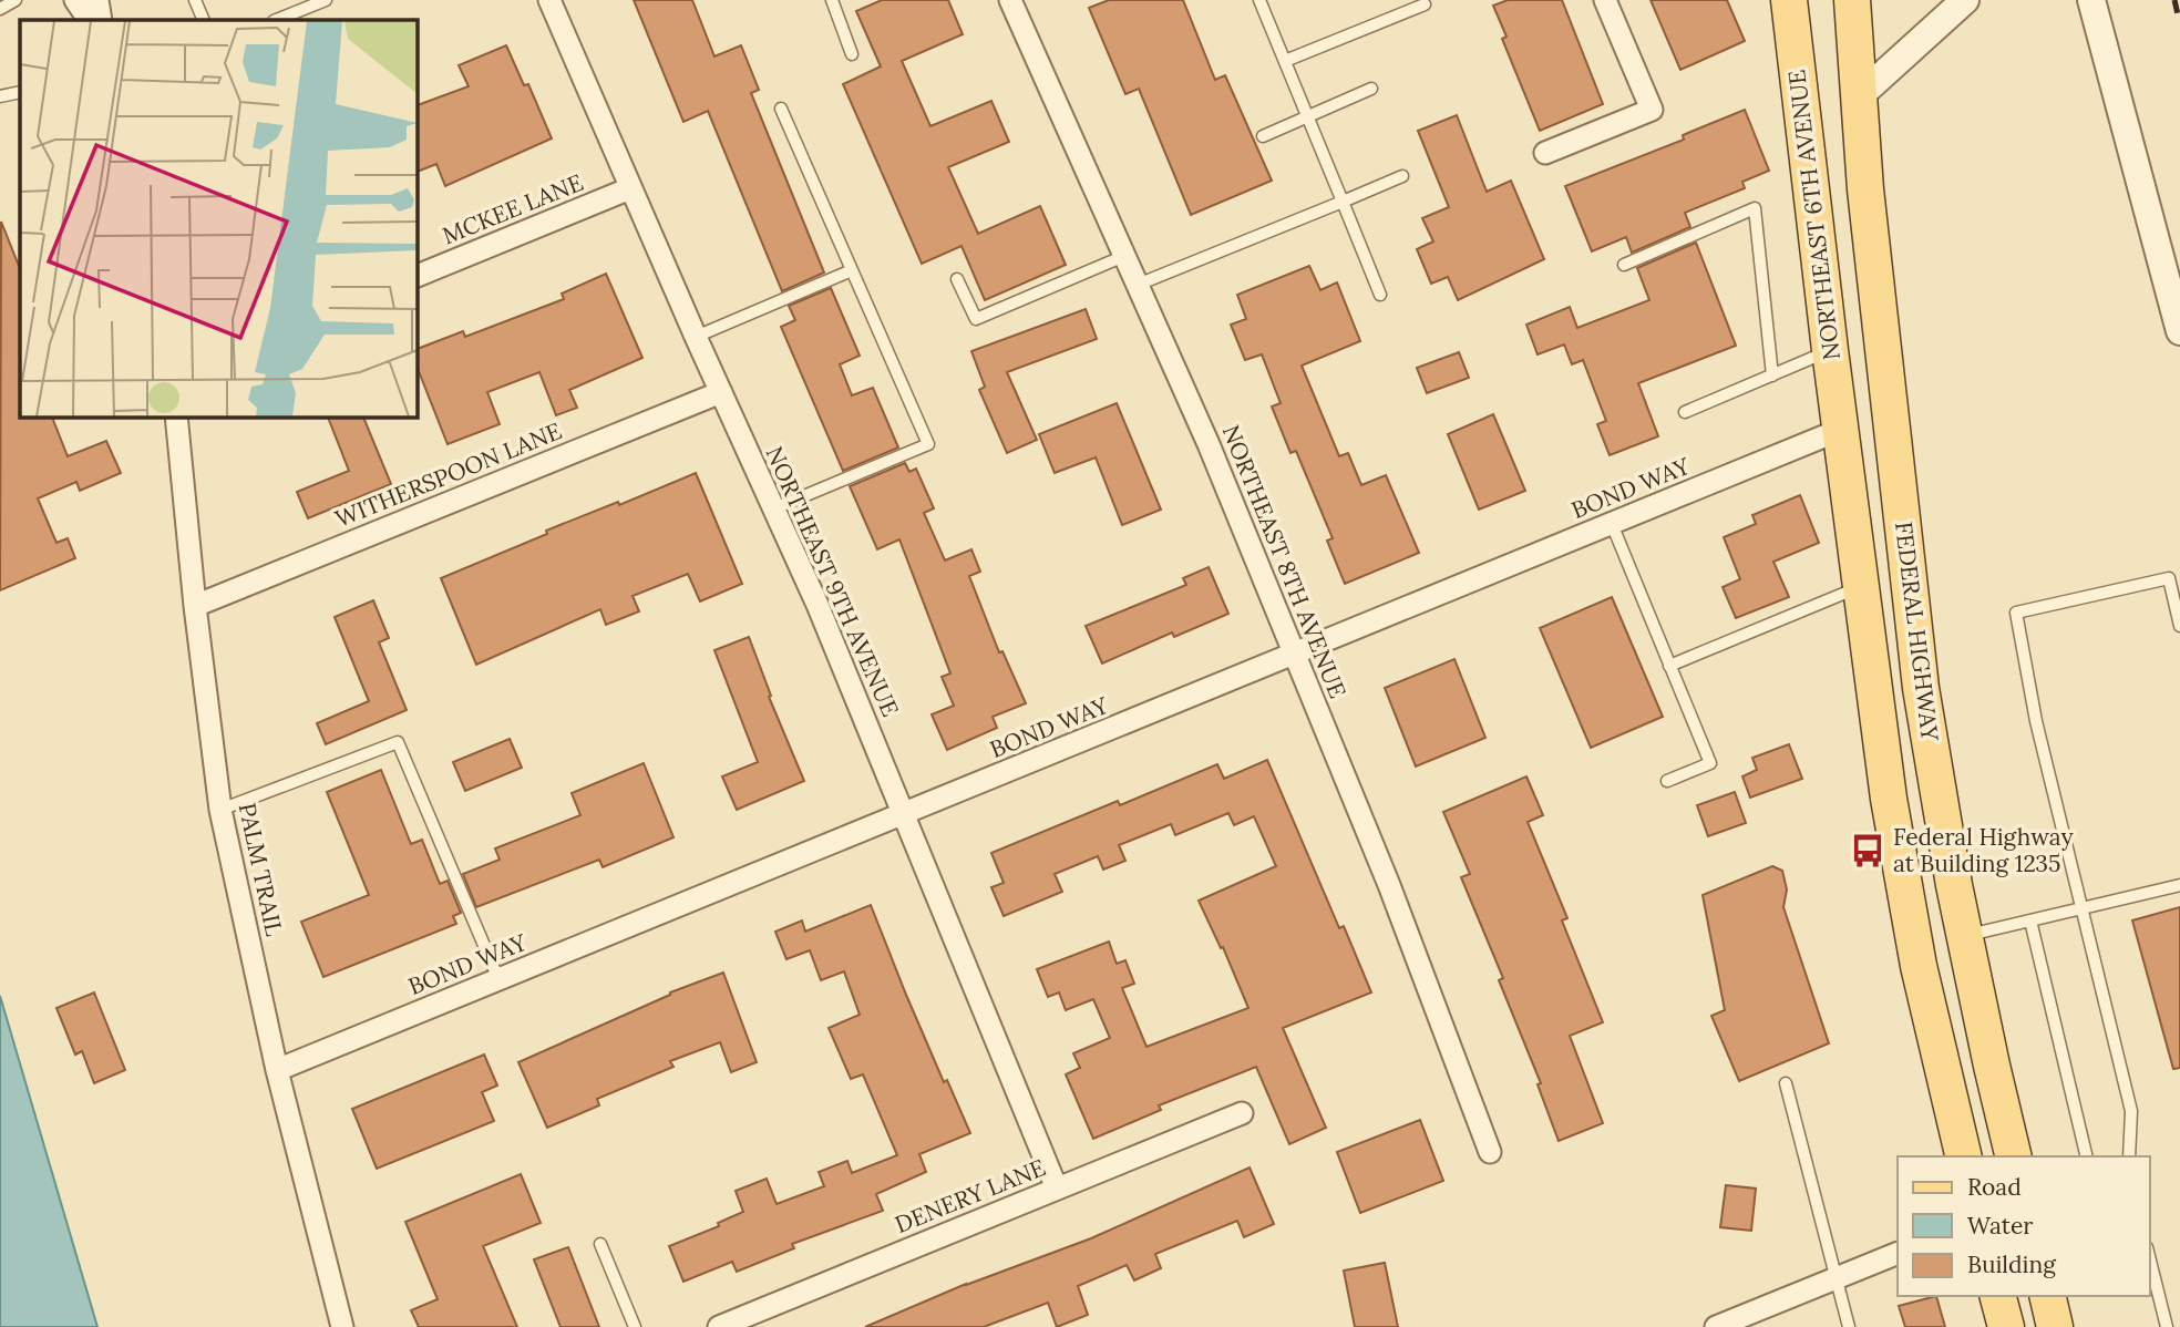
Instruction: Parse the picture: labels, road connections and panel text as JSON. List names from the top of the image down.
{
  "streets": {
    "main road": ["NORTHEAST 6TH AVENUE", "FEDERAL HIGHWAY"],
    "street": [
      "MCKEE LANE",
      "WITHERSPOON LANE",
      "BOND WAY",
      "NORTHEAST 8TH AVENUE",
      "NORTHEAST 9TH AVENUE",
      "PALM TRAIL",
      "DENERY LANE"
    ]
  },
  "crossings": [
    ["MCKEE LANE", "NORTHEAST 9TH AVENUE"],
    ["NORTHEAST 6TH AVENUE", "BOND WAY"],
    ["NORTHEAST 6TH AVENUE", "FEDERAL HIGHWAY"],
    ["WITHERSPOON LANE", "NORTHEAST 9TH AVENUE"],
    ["WITHERSPOON LANE", "PALM TRAIL"],
    ["BOND WAY", "NORTHEAST 8TH AVENUE"],
    ["BOND WAY", "NORTHEAST 9TH AVENUE"],
    ["BOND WAY", "FEDERAL HIGHWAY"],
    ["BOND WAY", "PALM TRAIL"],
    ["NORTHEAST 9TH AVENUE", "DENERY LANE"]
  ],
  "places": {
    "bus stop": ["Federal Highway at Building 1235"]
  },
  "legend": ["Road", "Water", "Building"]
}
